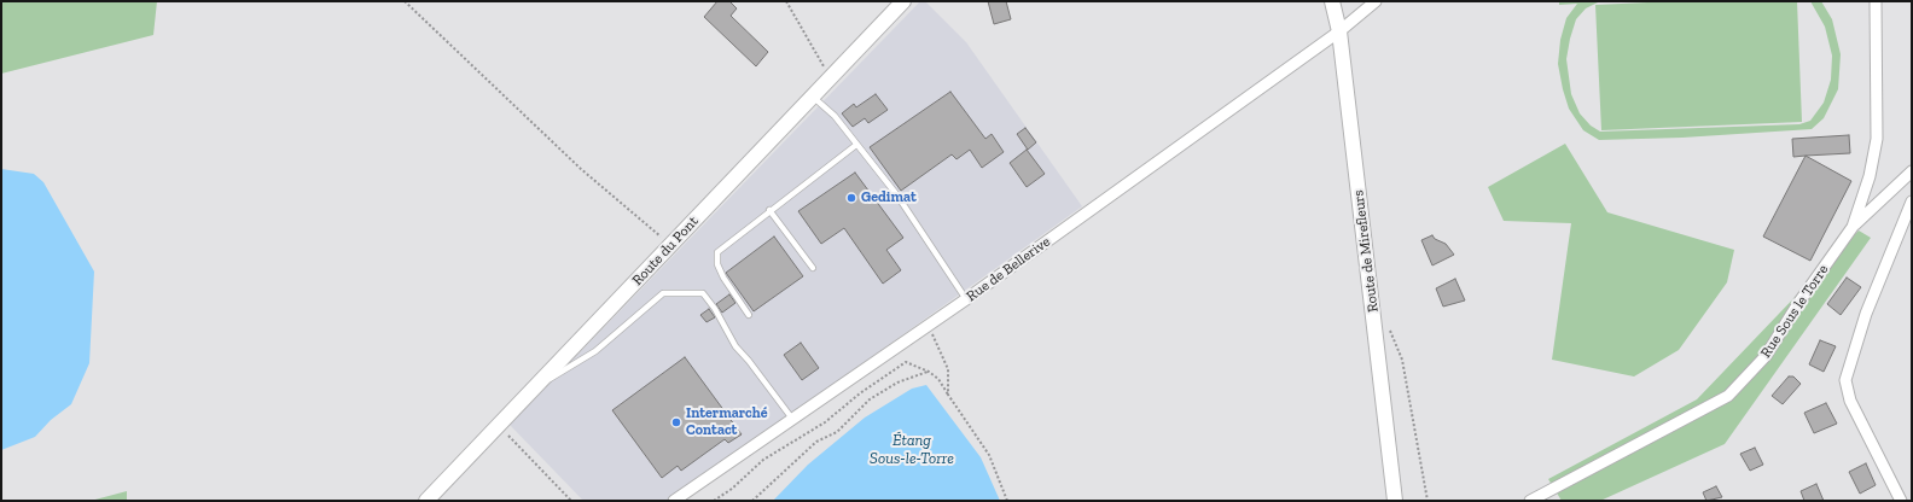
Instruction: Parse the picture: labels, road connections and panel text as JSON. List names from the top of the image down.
{
  "streets": {
    "main road": ["Route du Pont", "Route de Mirefleurs"],
    "street": ["Rue de Bellerive", "Rue Sous le Torre"]
  },
  "crossings": [
    ["Route de Mirefleurs", "Rue de Bellerive"]
  ],
  "water": ["Étang Sous-le-Torre"],
  "places": ["Gedimat", "Intermarché Contact"]
}
